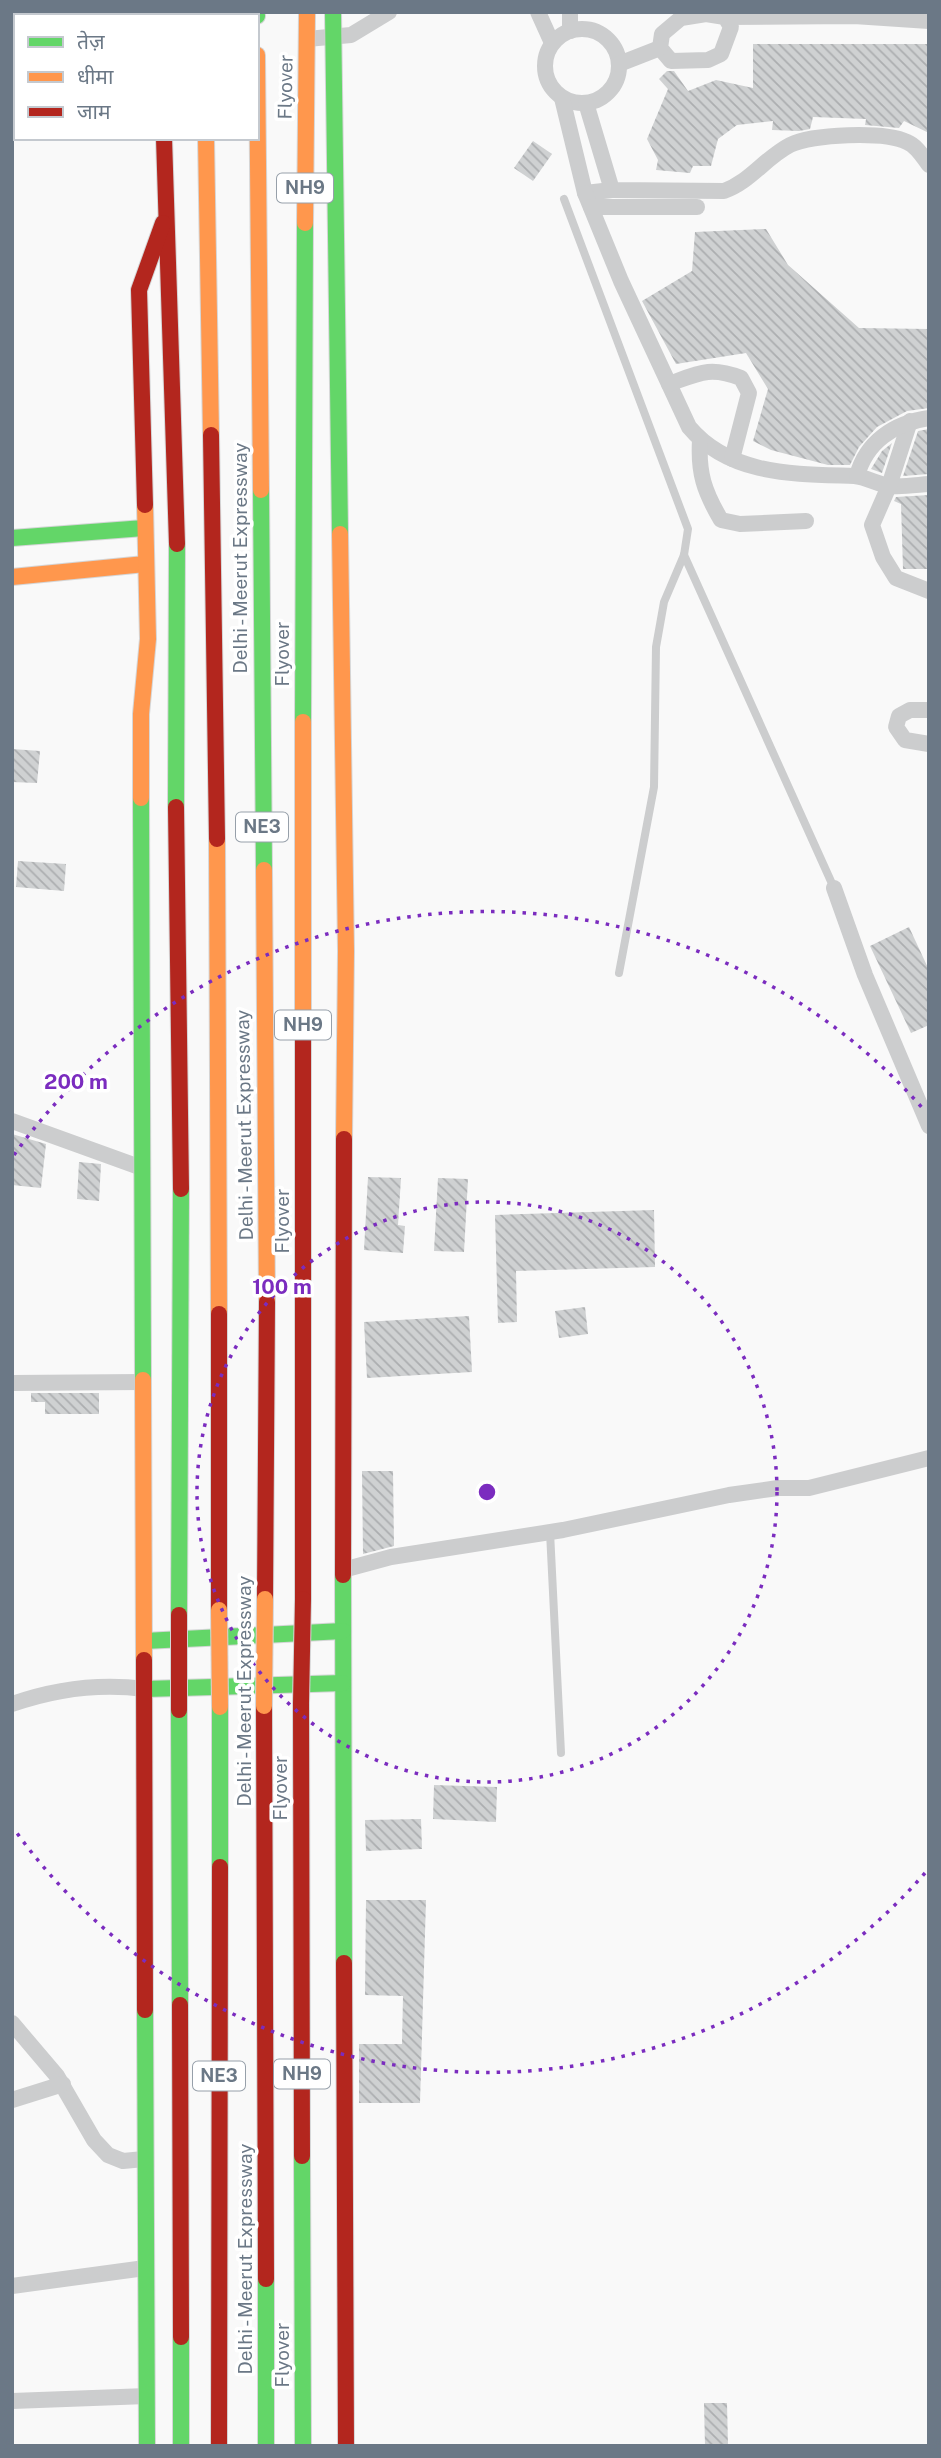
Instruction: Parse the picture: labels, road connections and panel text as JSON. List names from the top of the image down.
{
  "streets": {
    "main road": [
      "Flyover",
      "NH9",
      "Delhi - Meerut Expressway",
      "NE3"
    ]
  },
  "crossings": [
    ["Flyover", "NH9"]
  ],
  "legend": ["तेज़", "धीमा", "जाम"],
  "rings": ["200 m", "100 m"]
}
